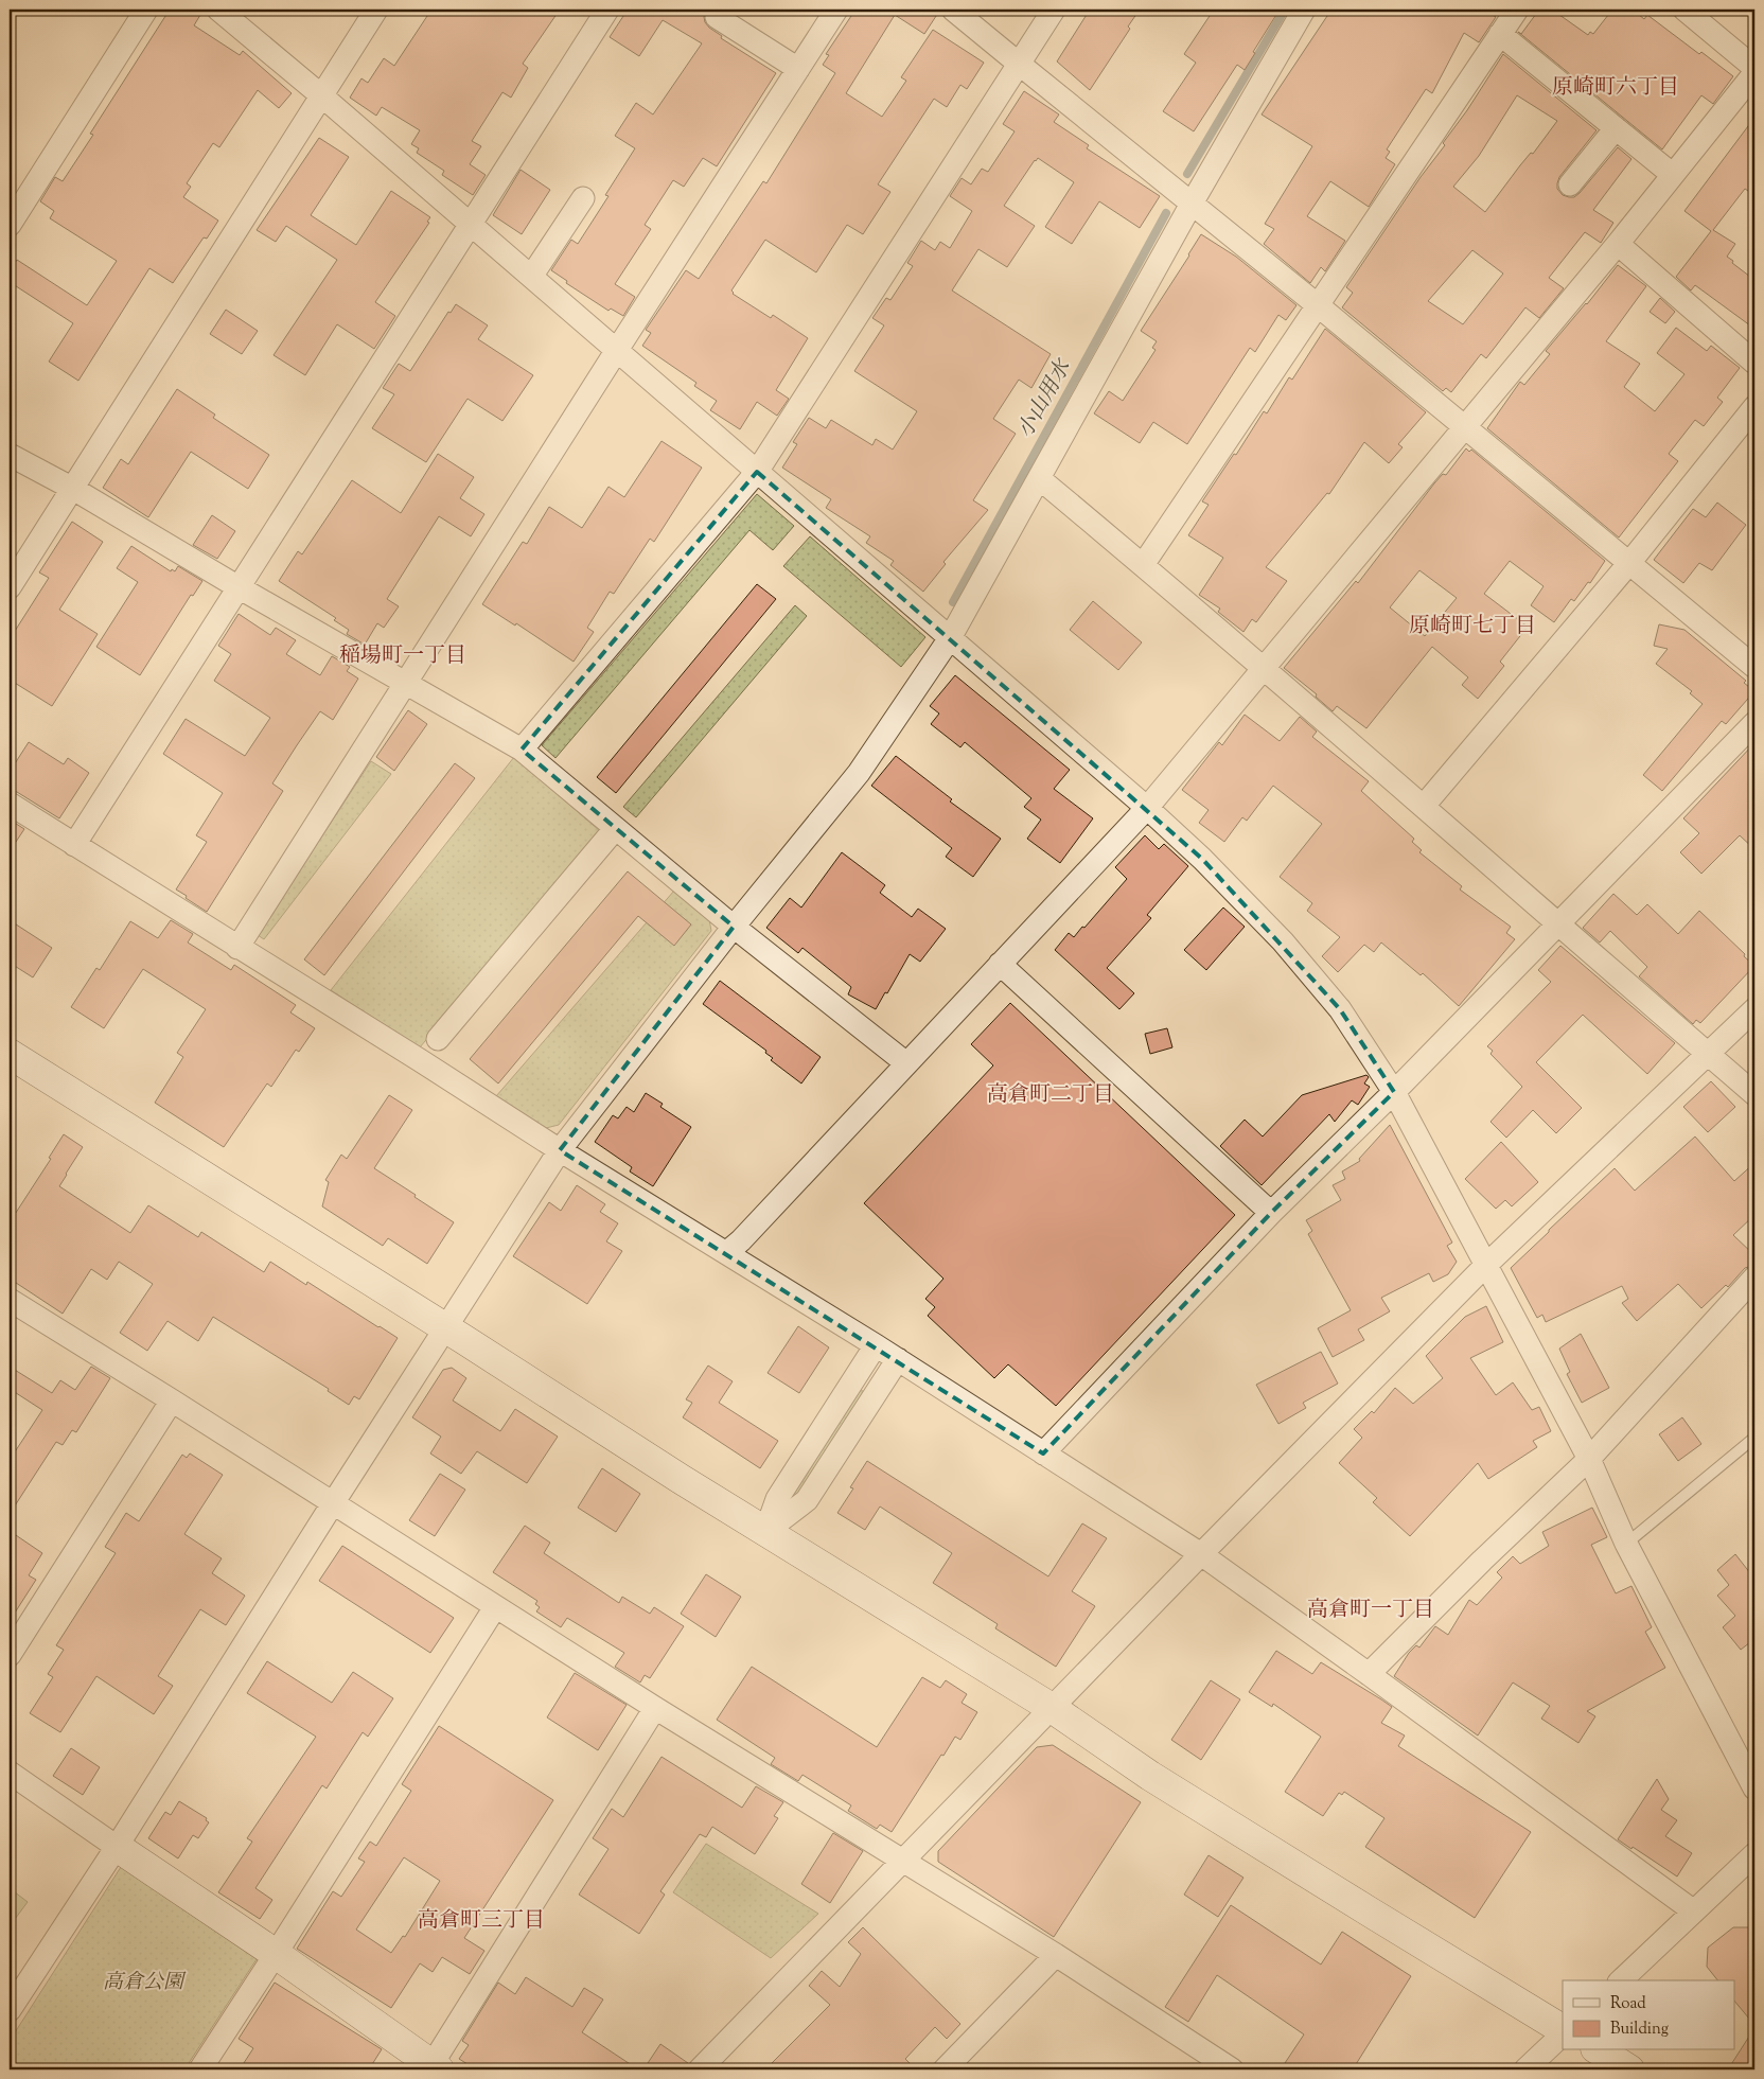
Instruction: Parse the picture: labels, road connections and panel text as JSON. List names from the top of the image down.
{
  "districts": [
    "原崎町六丁目",
    "原崎町七丁目",
    "稲場町一丁目",
    "高倉町二丁目",
    "高倉町一丁目",
    "高倉町三丁目"
  ],
  "water": ["小山用水"],
  "parks": ["高倉公園"],
  "legend": ["Road", "Building"]
}
